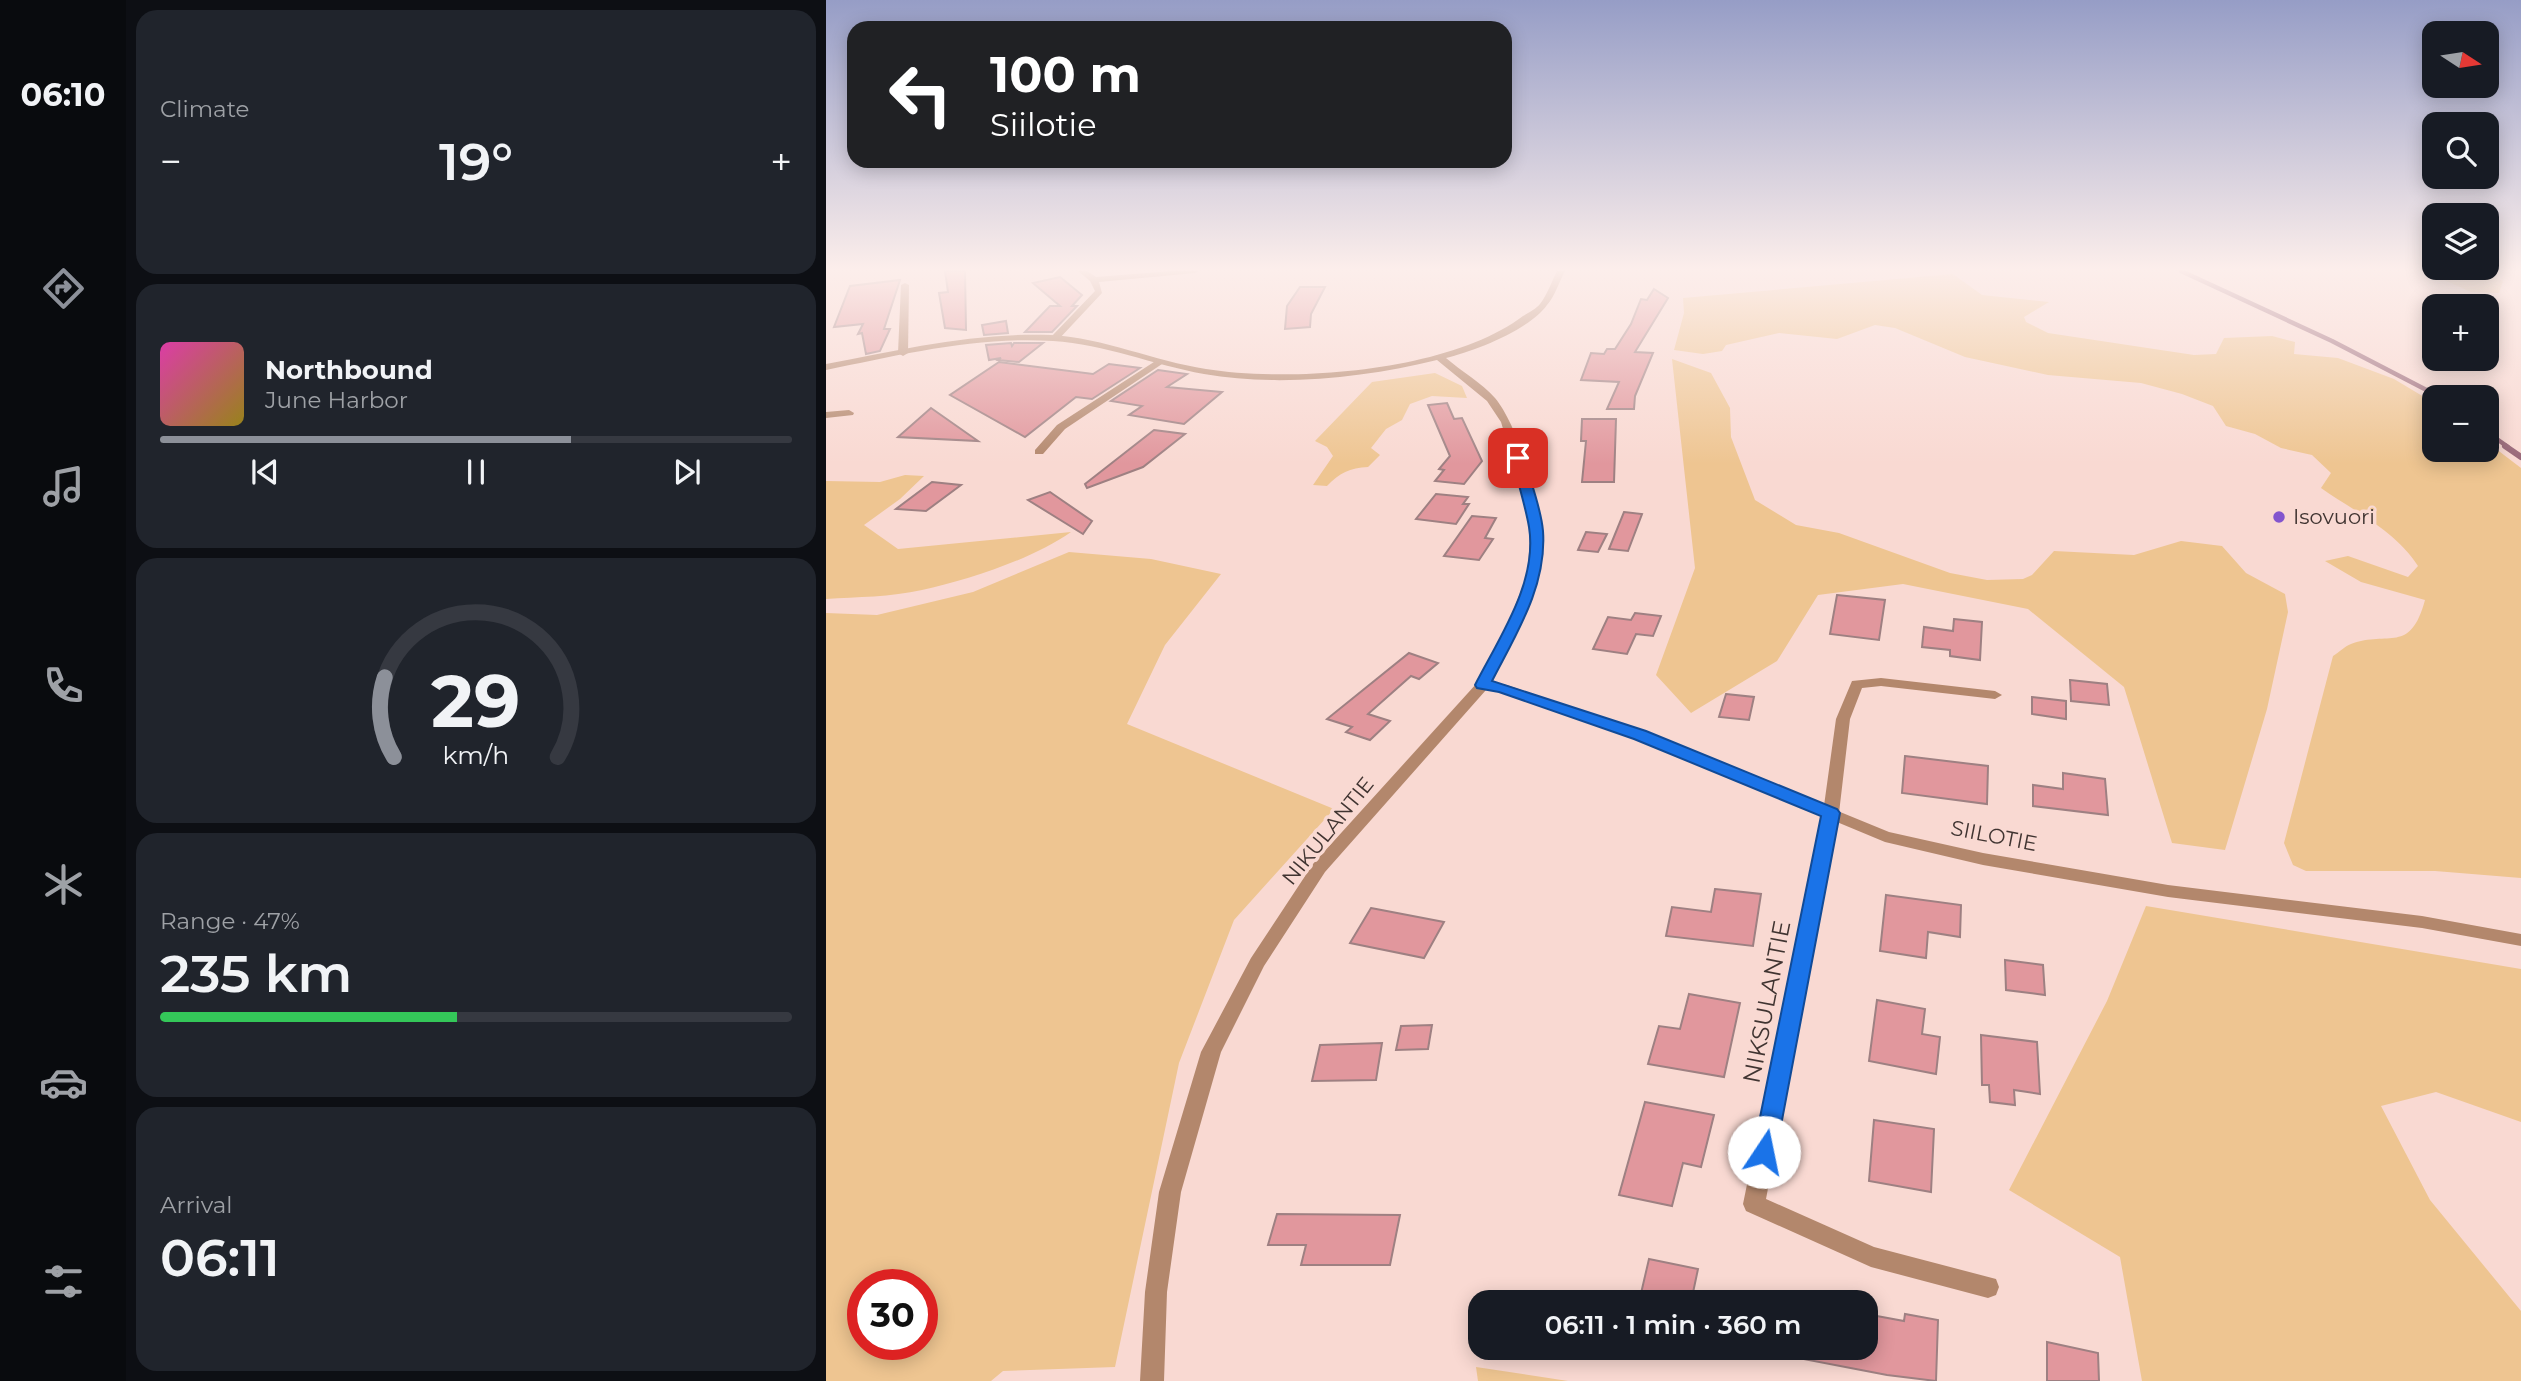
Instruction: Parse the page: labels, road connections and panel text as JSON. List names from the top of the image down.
{
  "streets": {
    "street": ["NIKULANTIE", "SIILOTIE", "NIKSULANTIE"]
  },
  "crossings": [
    ["NIKULANTIE", "SIILOTIE"],
    ["SIILOTIE", "NIKSULANTIE"]
  ],
  "places": ["Isovuori"],
  "north": "right",
  "page": {
    "tabs": "06:10",
    "tile": [
      "Climate",
      ["Range · 47%", "235 km"],
      ["Arrival", "06:11"]
    ],
    "map_buttons": ["+", "−"],
    "turn": ["100 m", "Siilotie"],
    "heat": ["−", "19°", "+"],
    "song": ["Northbound", "June Harbor"],
    "limit": "30",
    "trip": "06:11 · 1 min · 360 m",
    "gauge": ["29", "km/h"]
  }
}
